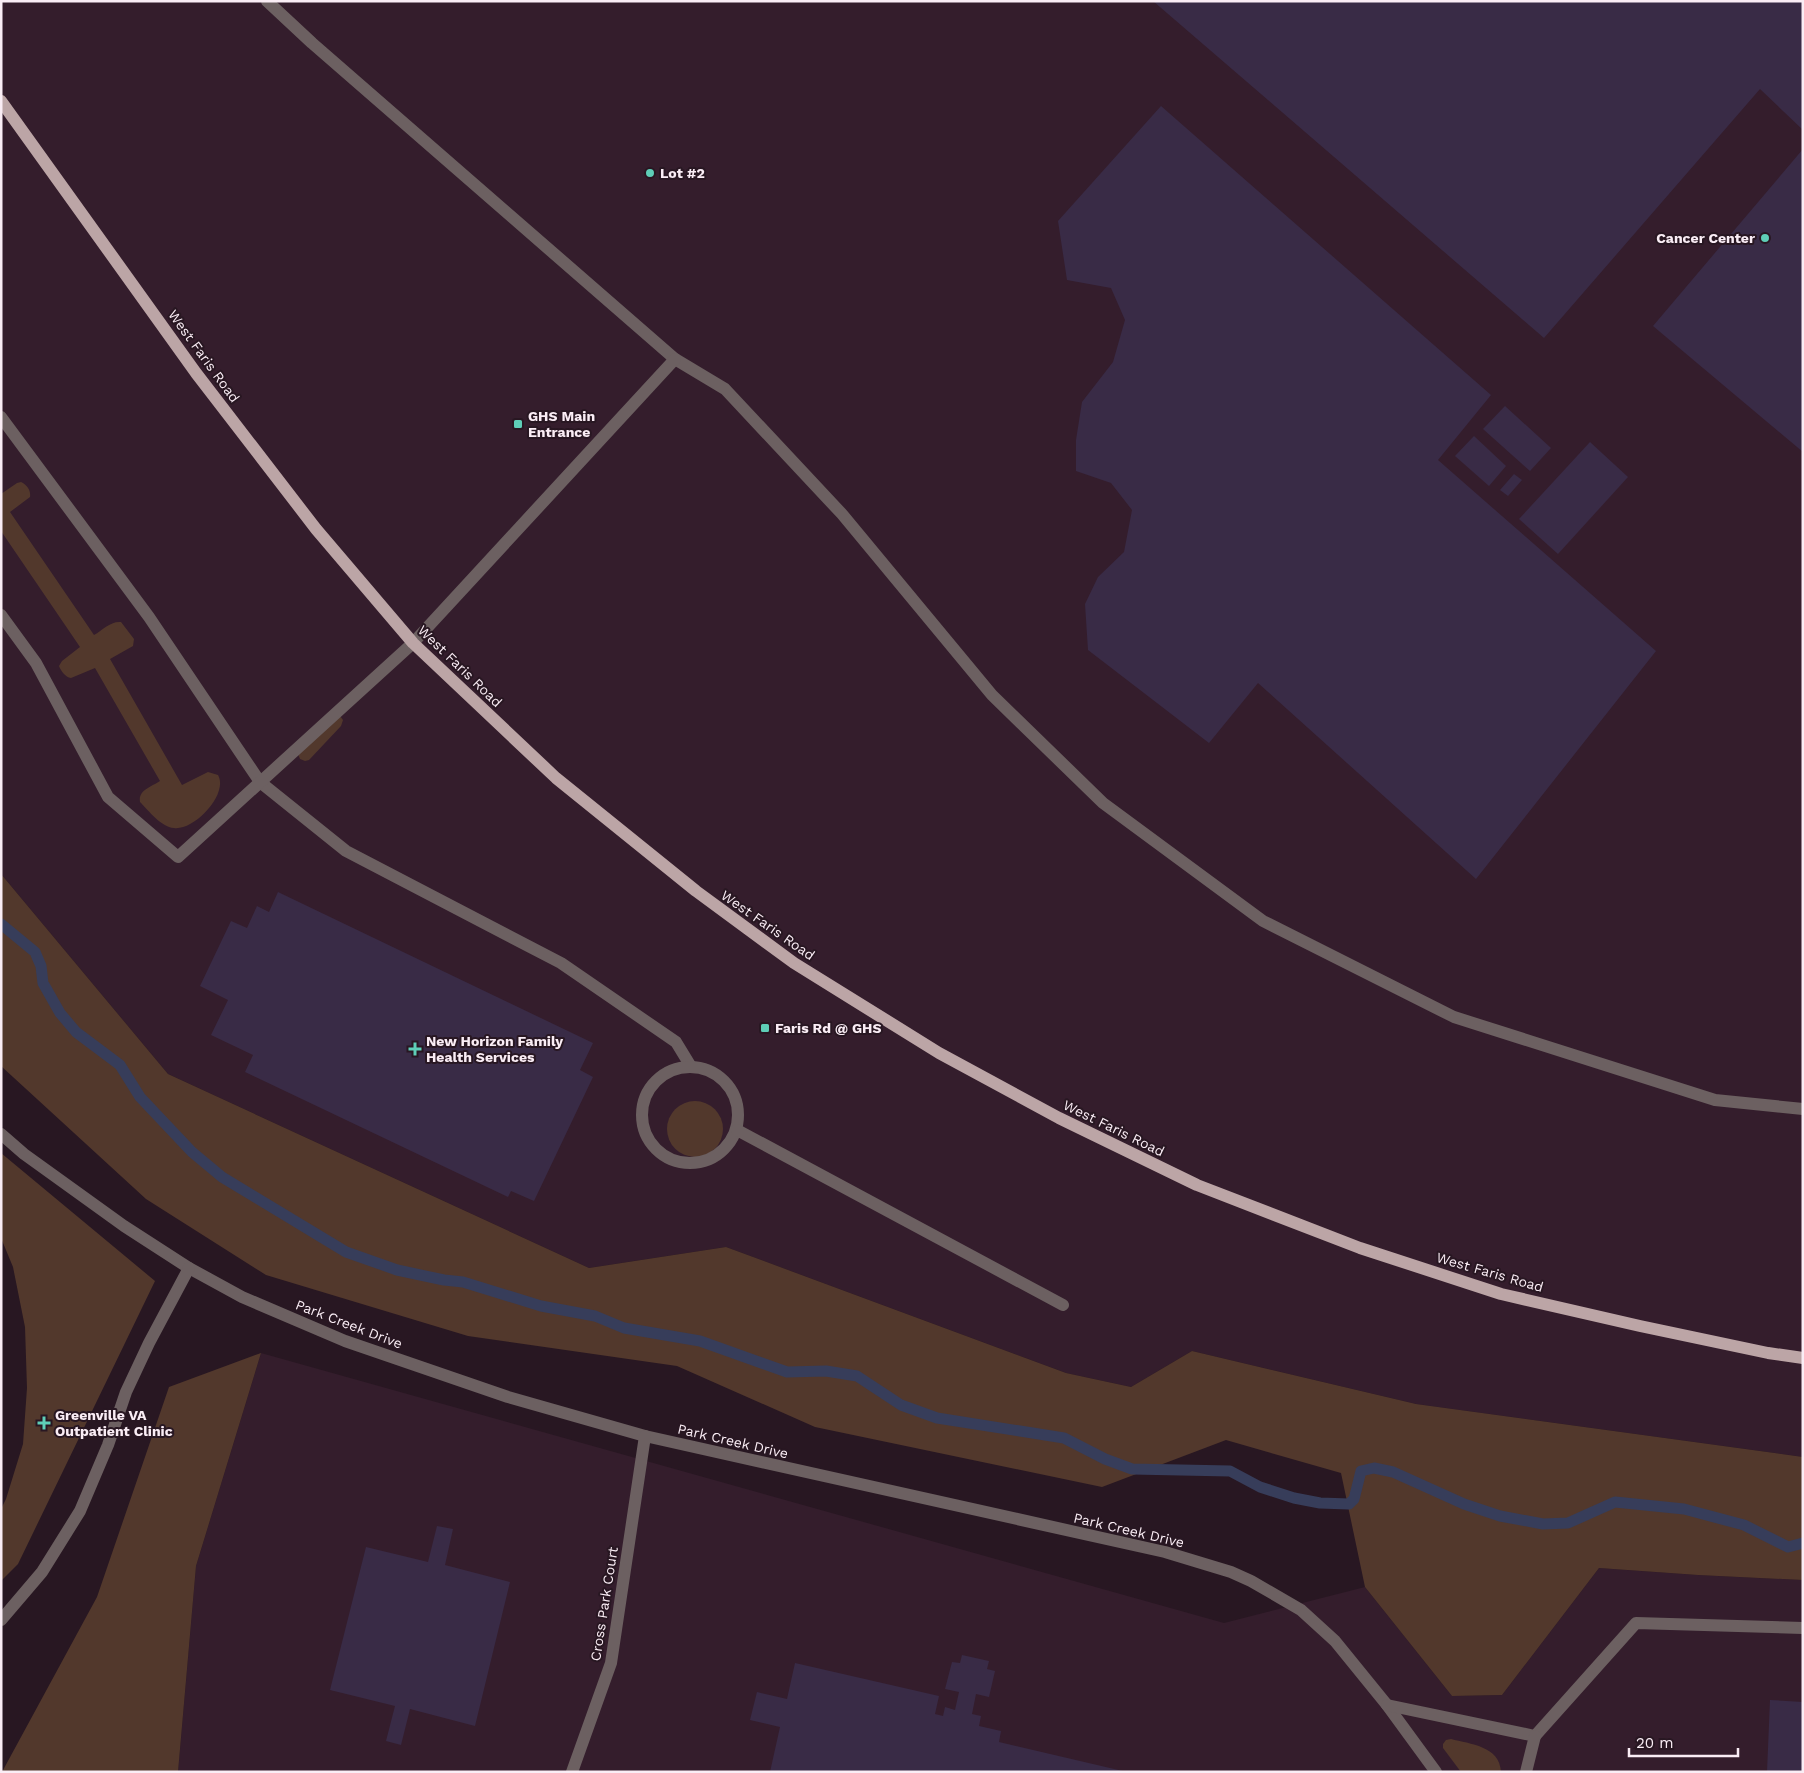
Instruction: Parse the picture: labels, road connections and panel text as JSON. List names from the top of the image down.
{
  "streets": {
    "main road": ["West Faris Road"],
    "street": ["Park Creek Drive", "Cross Park Court"]
  },
  "crossings": [
    ["Park Creek Drive", "Cross Park Court"]
  ],
  "places": {
    "other": ["Lot #2", "Cancer Center"],
    "transit": ["GHS Main Entrance", "Faris Rd @ GHS"],
    "health": ["New Horizon Family Health Services", "Greenville VA Outpatient Clinic"]
  },
  "scale_bar": "20 m"
}
